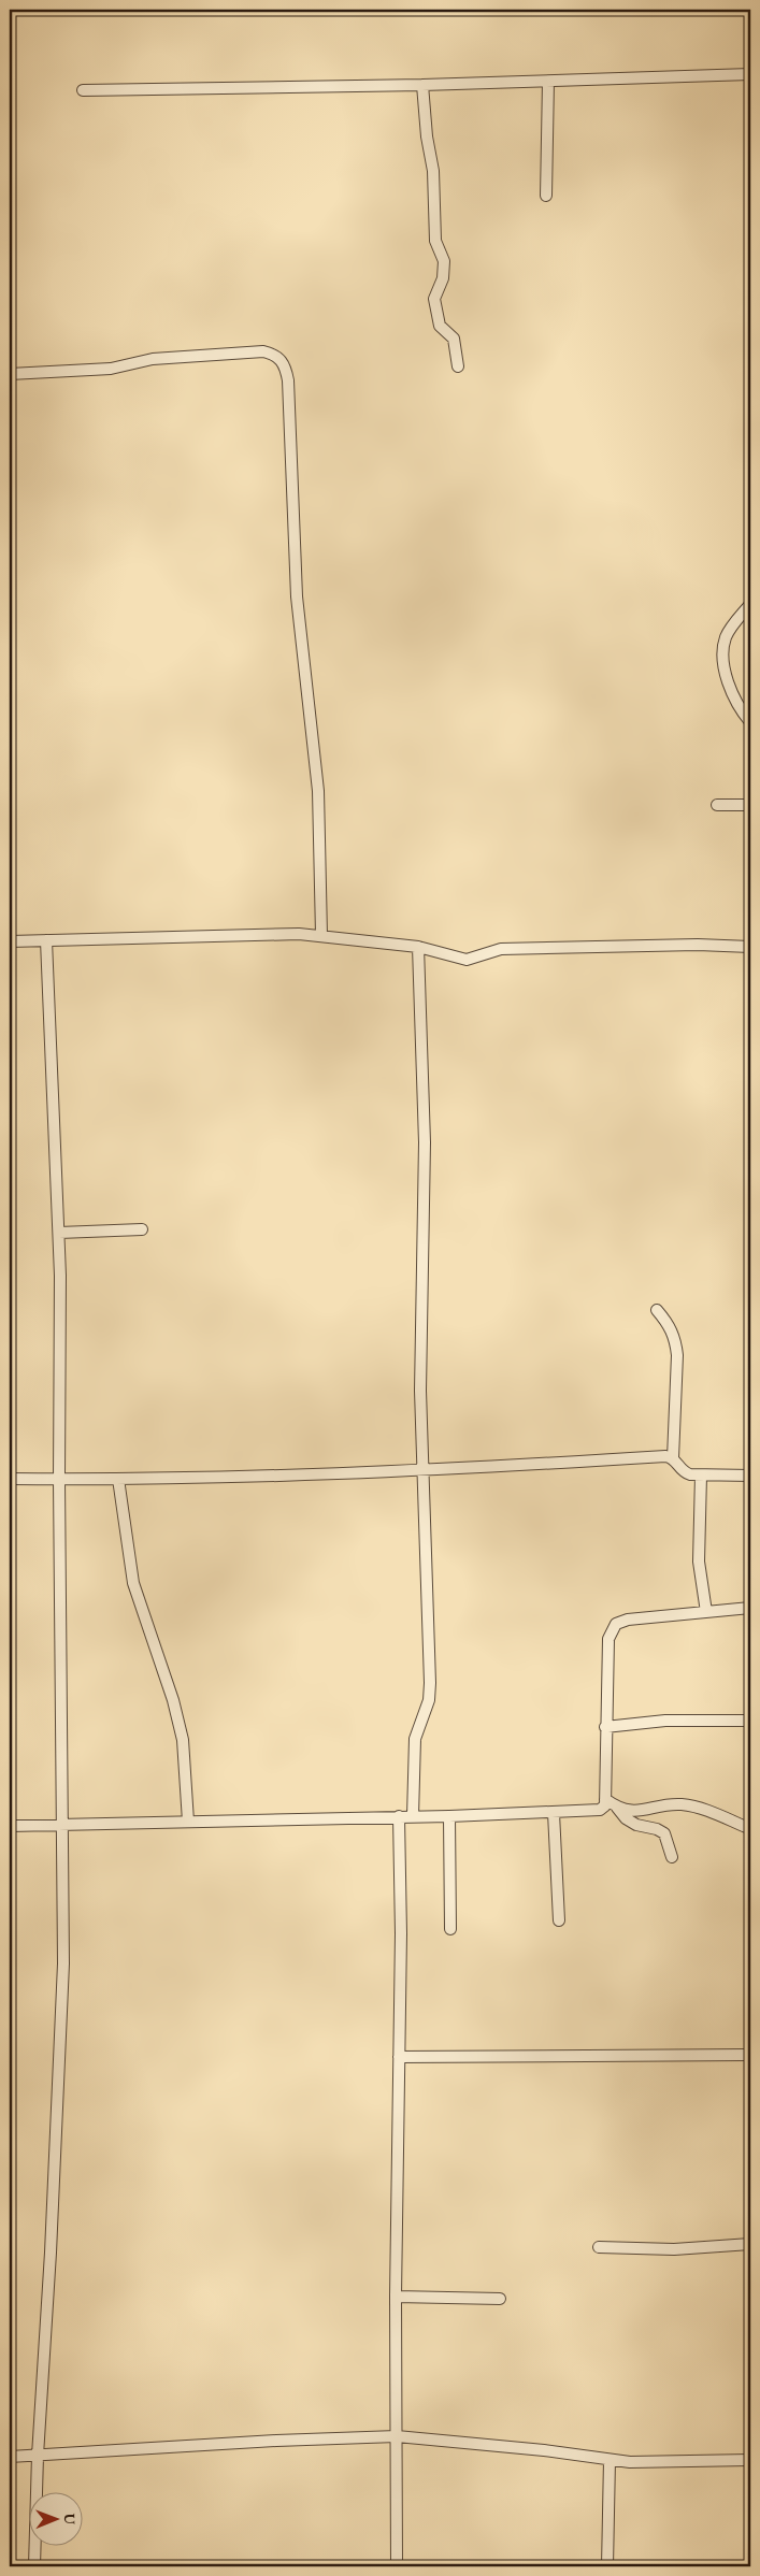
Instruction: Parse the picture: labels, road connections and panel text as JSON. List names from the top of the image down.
{
  "north": "right"
}
